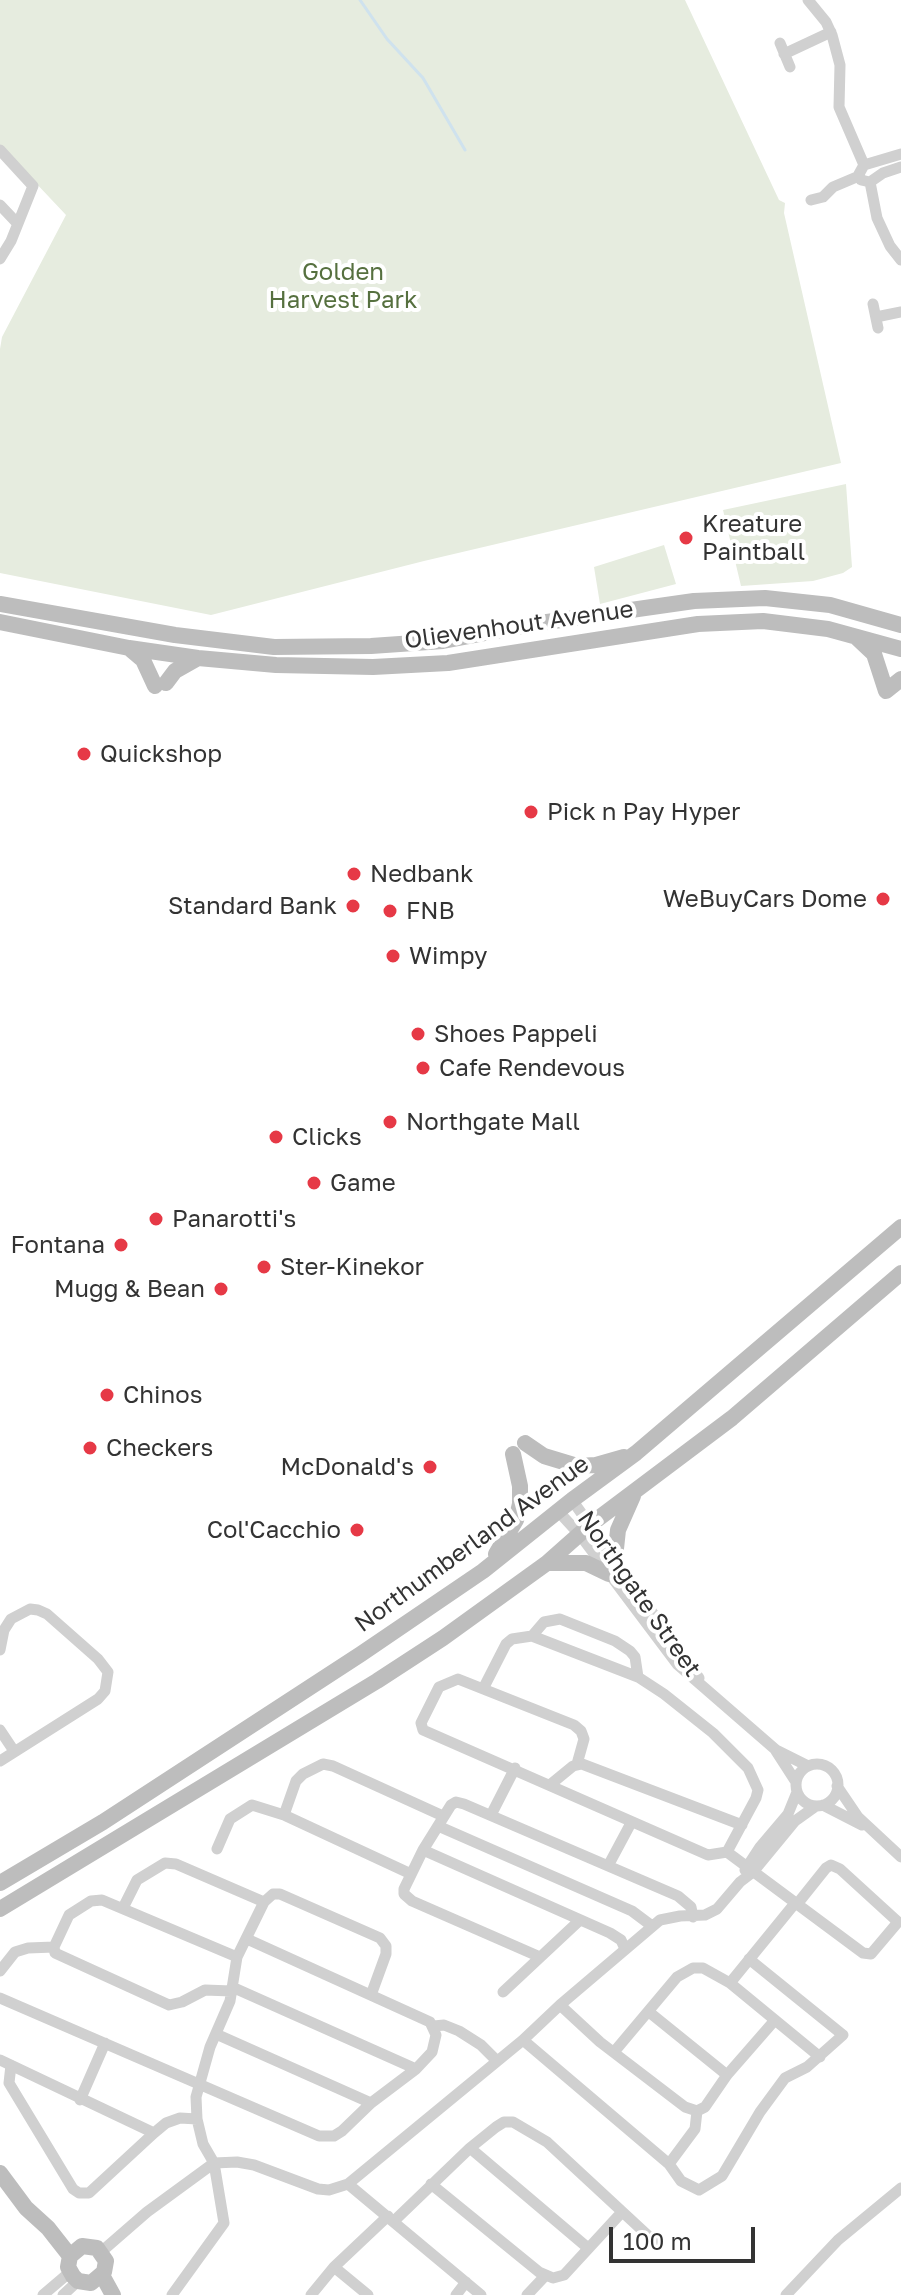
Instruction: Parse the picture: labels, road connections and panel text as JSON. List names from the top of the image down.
{
  "streets": {
    "main road": ["Olievenhout Avenue", "Northumberland Avenue"],
    "street": ["Northgate Street"]
  },
  "crossings": [
    ["Northumberland Avenue", "Northgate Street"]
  ],
  "parks": ["Golden Harvest Park"],
  "places": [
    "Kreature Paintball",
    "Quickshop",
    "Pick n Pay Hyper",
    "Nedbank",
    "WeBuyCars Dome",
    "Standard Bank",
    "FNB",
    "Wimpy",
    "Shoes Pappeli",
    "Cafe Rendevous",
    "Northgate Mall",
    "Clicks",
    "Game",
    "Panarotti's",
    "Fontana",
    "Ster-Kinekor",
    "Mugg & Bean",
    "Chinos",
    "Checkers",
    "McDonald's",
    "Col'Cacchio"
  ],
  "scale_bar": "100 m"
}
